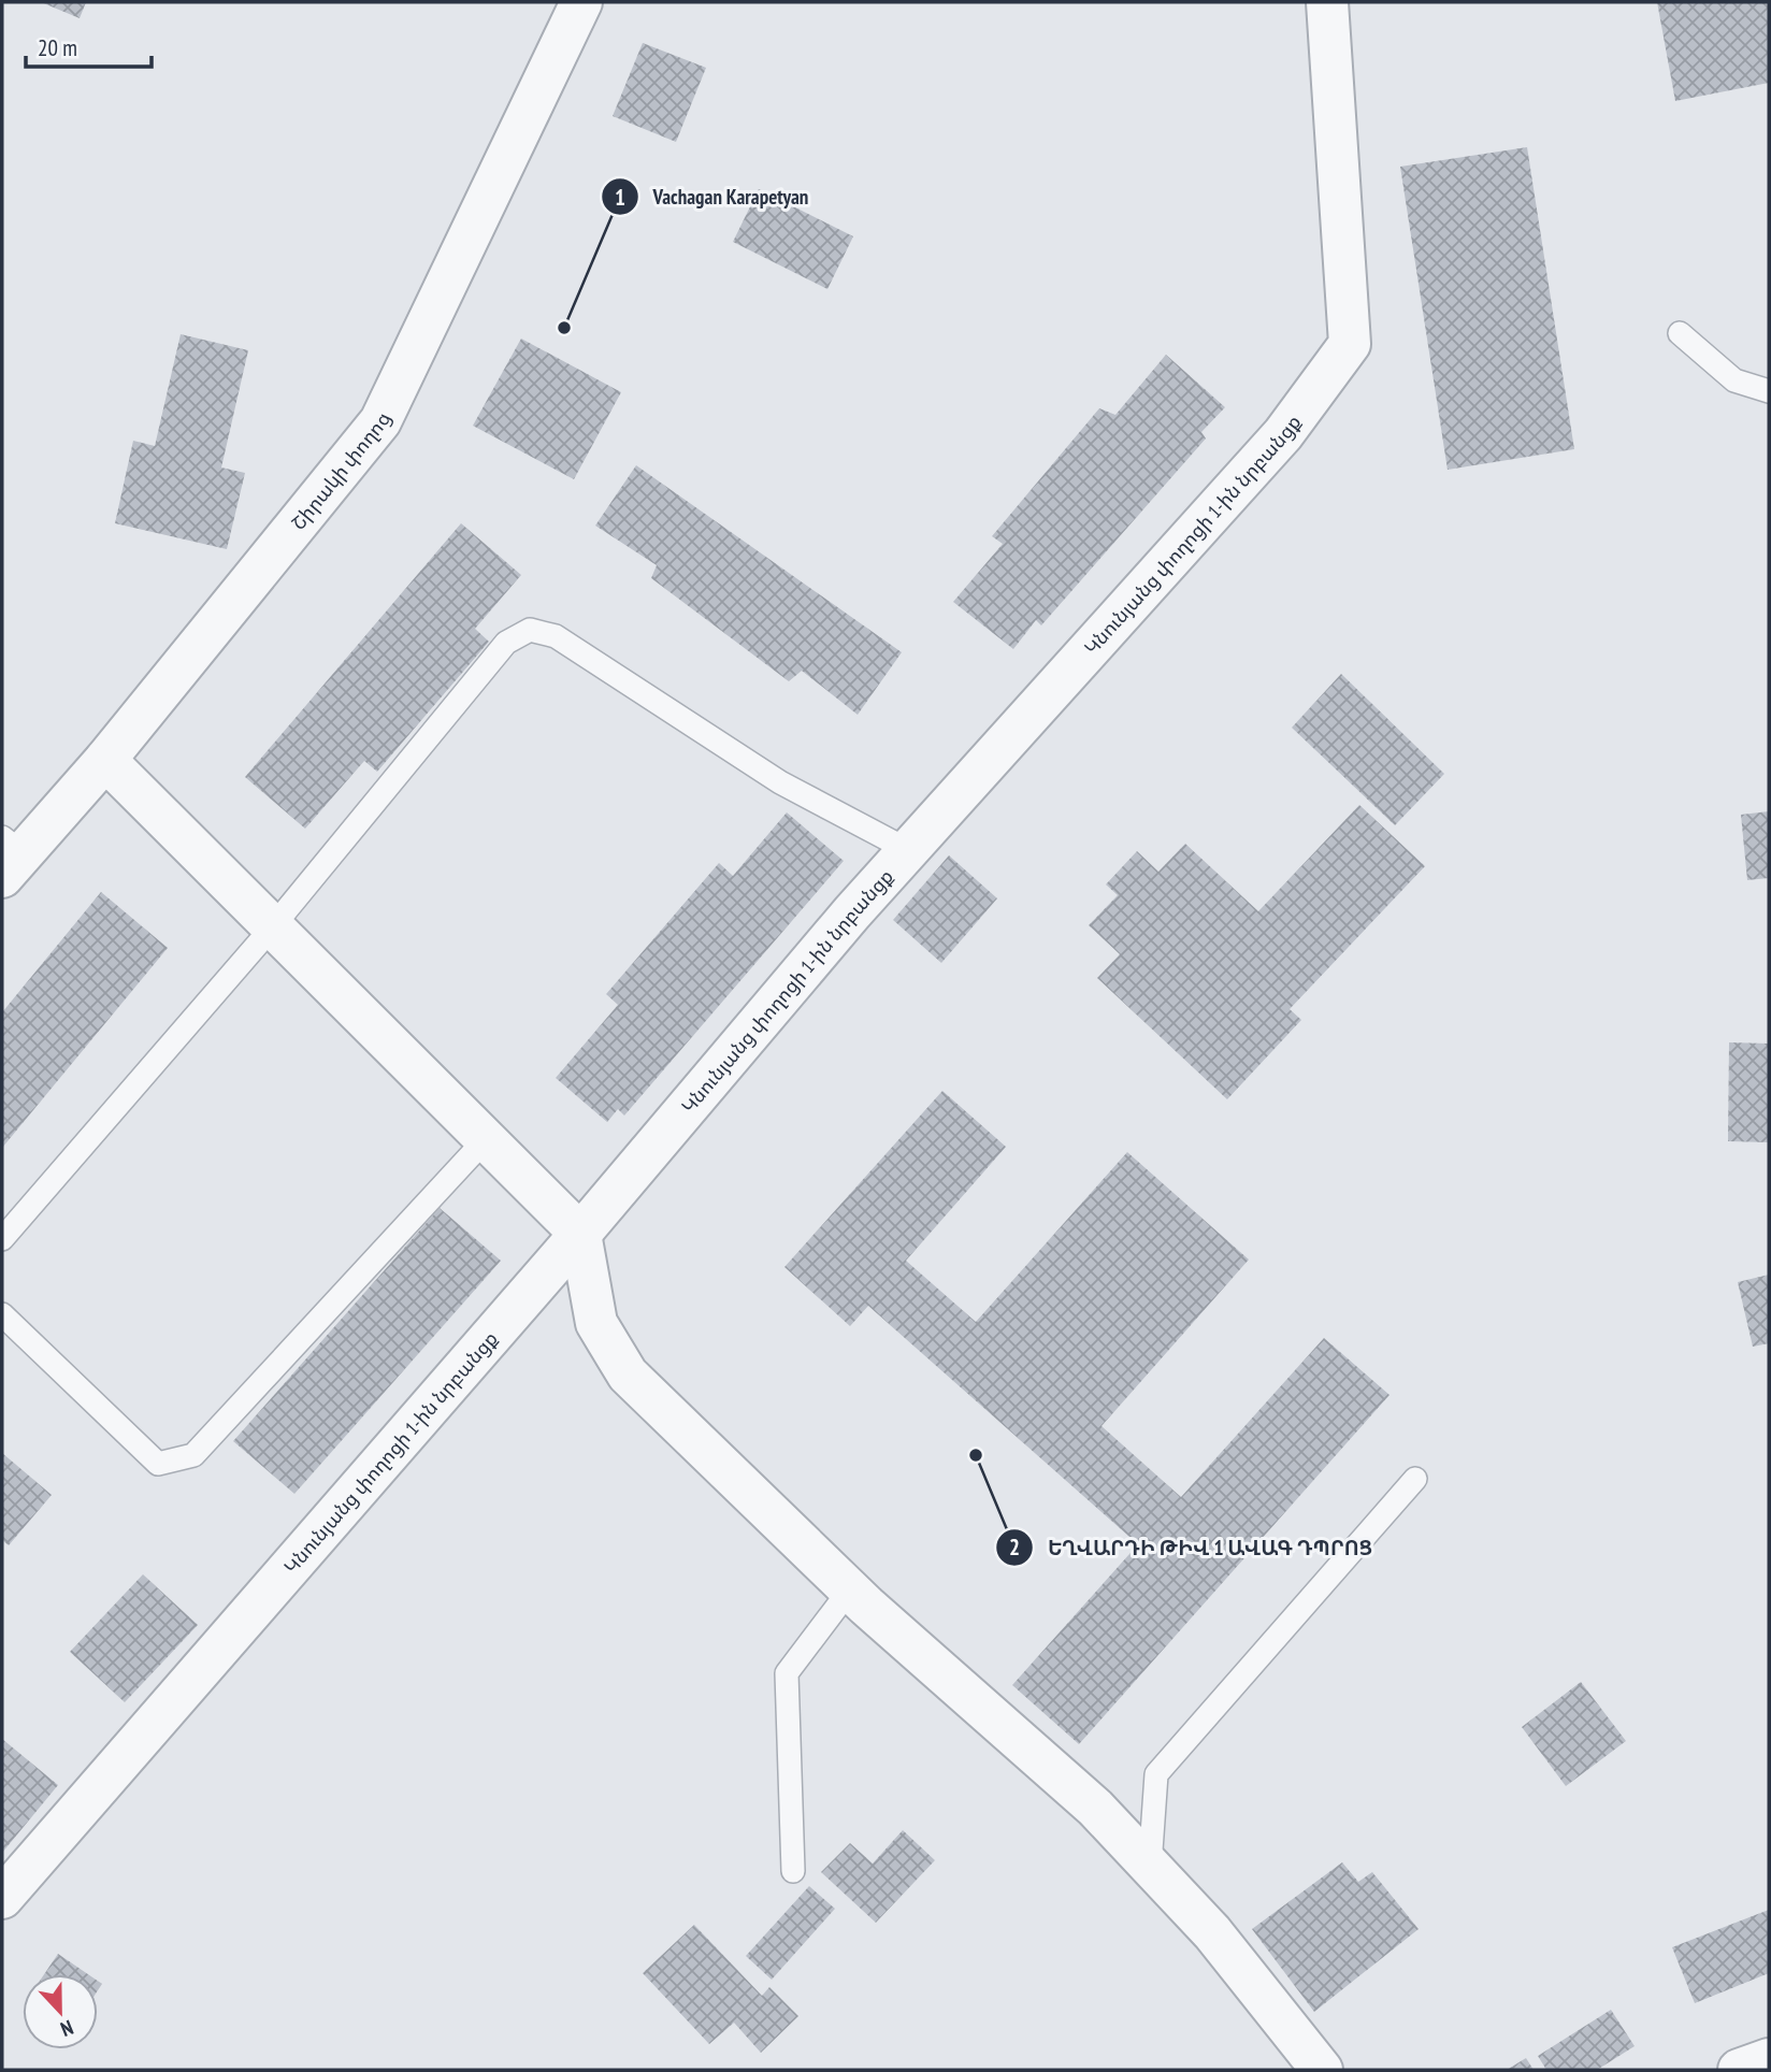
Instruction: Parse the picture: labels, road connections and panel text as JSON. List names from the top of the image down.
{
  "streets": {
    "street": ["Շիրակի փողոց", "Կնունյանց փողոցի 1-ին նրբանցք"]
  },
  "places": ["Vachagan Karapetyan", "ԵՂՎԱՐԴԻ ԹԻՎ 1 ԱՎԱԳ ԴՊՐՈՑ"],
  "scale_bar": "20 m",
  "north": "bottom"
}
